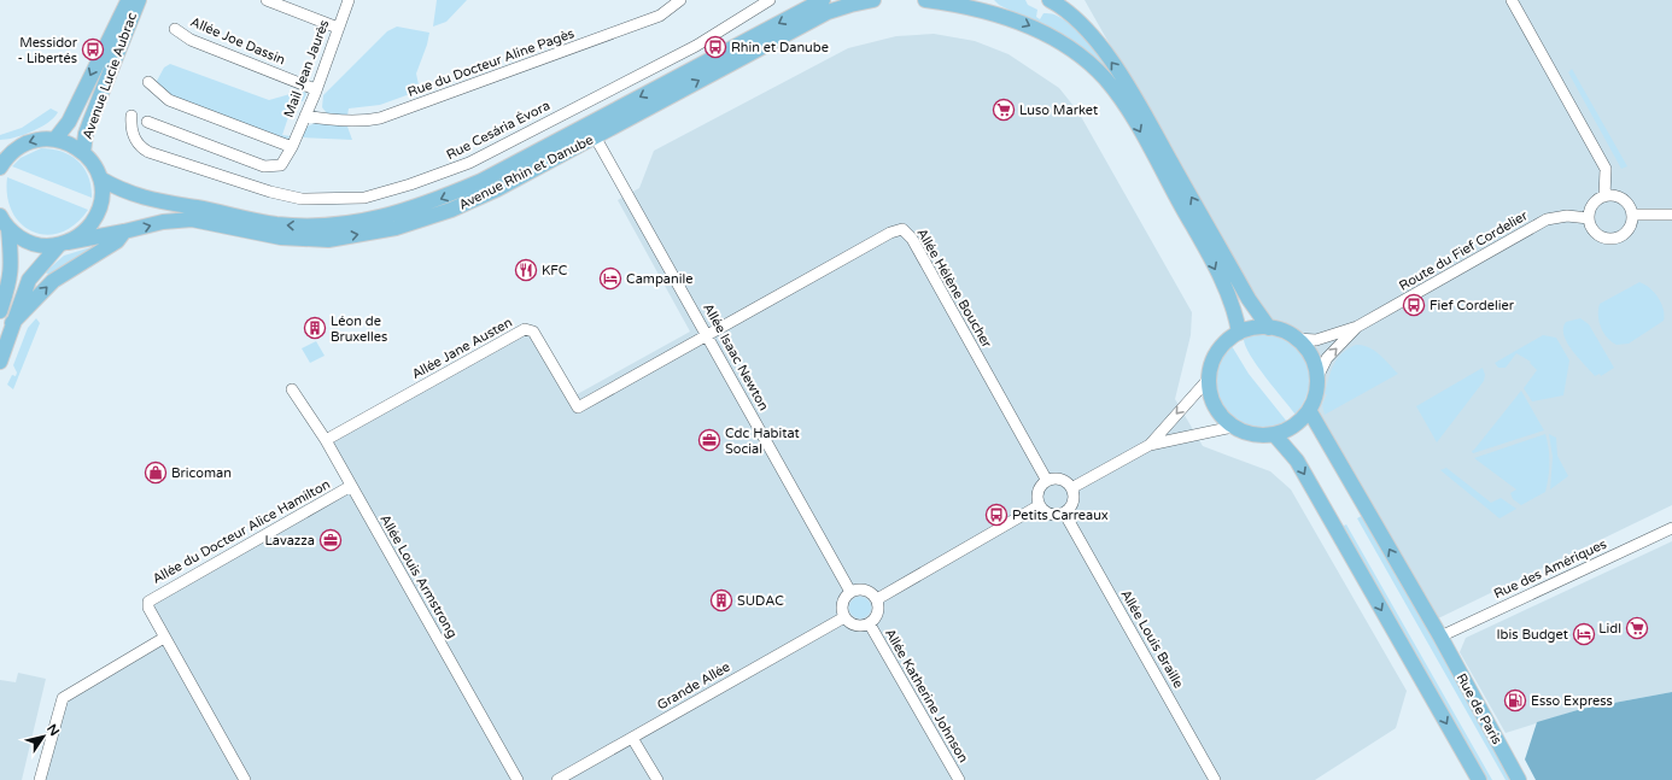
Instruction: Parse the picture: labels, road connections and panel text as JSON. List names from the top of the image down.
{
  "streets": {
    "main road": ["Avenue Lucie Aubrac", "Avenue Rhin et Danube", "Rue de Paris"],
    "street": [
      "Allée Joe Dassin",
      "Rue du Docteur Aline Pagès",
      "Mail Jean Jaurès",
      "Rue Cesária Évora",
      "Route du Fief Cordelier",
      "Allée Hélène Boucher",
      "Allée Jane Austen",
      "Allée Isaac Newton",
      "Allée du Docteur Alice Hamilton",
      "Rue des Amériques",
      "Allée Louis Armstrong",
      "Allée Louis Braille",
      "Grande Allée",
      "Allée Katherine Johnson"
    ]
  },
  "crossings": [
    ["Allée Joe Dassin", "Mail Jean Jaurès"],
    ["Rue du Docteur Aline Pagès", "Mail Jean Jaurès"],
    ["Avenue Rhin et Danube", "Allée Isaac Newton"],
    ["Route du Fief Cordelier", "Rue de Paris"],
    ["Allée Hélène Boucher", "Allée Jane Austen"],
    ["Allée Hélène Boucher", "Allée Isaac Newton"],
    ["Allée Hélène Boucher", "Allée Louis Braille"],
    ["Allée Jane Austen", "Allée Isaac Newton"],
    ["Allée Jane Austen", "Allée Louis Armstrong"],
    ["Allée Isaac Newton", "Grande Allée"],
    ["Allée Isaac Newton", "Allée Katherine Johnson"],
    ["Allée du Docteur Alice Hamilton", "Allée Louis Armstrong"],
    ["Rue des Amériques", "Rue de Paris"],
    ["Grande Allée", "Allée Katherine Johnson"]
  ],
  "places": {
    "bus stop": [
      "Rhin et Danube",
      "Messidor - Libertés",
      "Fief Cordelier",
      "Petits Carreaux"
    ],
    "supermarket": ["Luso Market", "Lidl"],
    "restaurant": ["KFC"],
    "hotel": ["Campanile", "Ibis Budget"],
    "building": ["Léon de Bruxelles", "SUDAC"],
    "office": ["Cdc Habitat Social", "Lavazza"],
    "shop": ["Bricoman"],
    "fuel station": ["Esso Express"]
  },
  "north": "top right"
}
